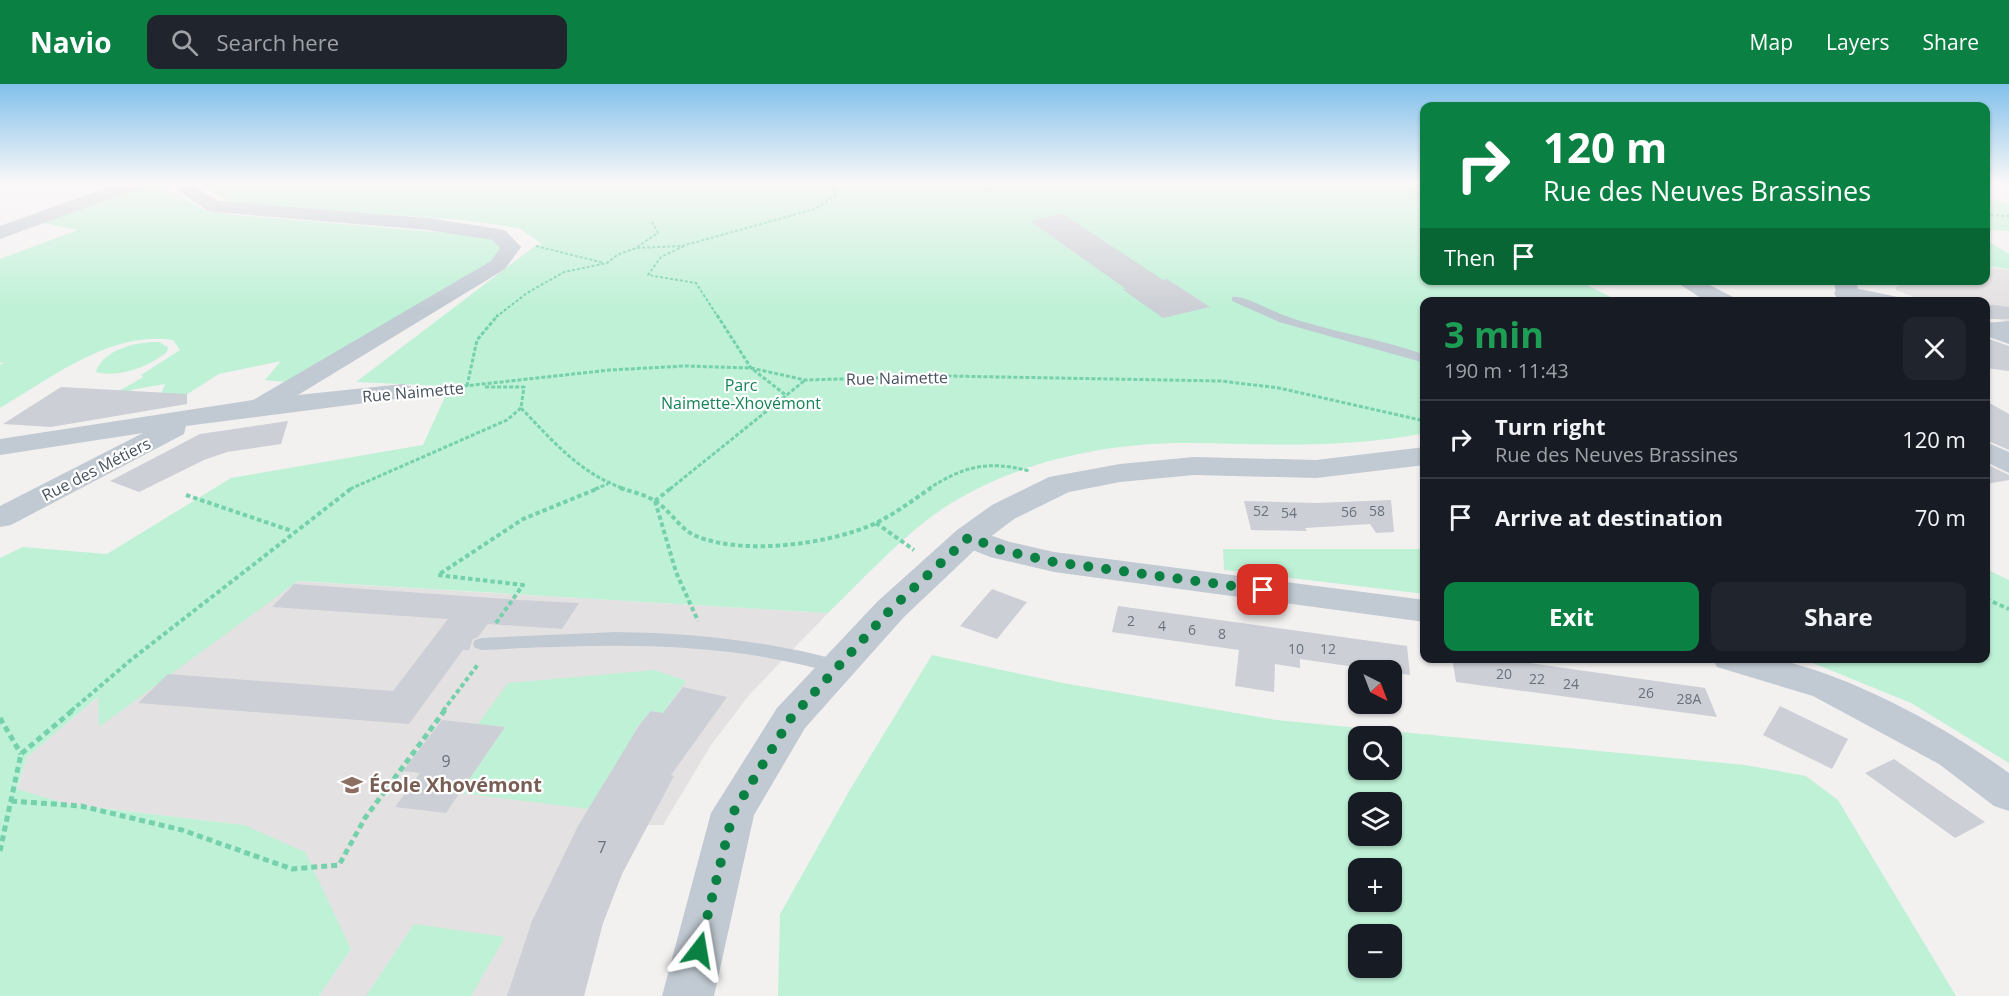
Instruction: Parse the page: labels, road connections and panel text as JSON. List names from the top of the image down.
{
  "streets": {
    "street": ["Rue Naimette", "Rue des Métiers"]
  },
  "crossings": [
    ["Rue Naimette", "Rue des Métiers"]
  ],
  "parks": ["Parc Naimette-Xhovémont"],
  "places": {
    "school or university": ["École Xhovémont"]
  },
  "house_numbers": [
    "52",
    "58",
    "56",
    "54",
    "2",
    "4",
    "6",
    "8",
    "10",
    "12",
    "20",
    "22",
    "24",
    "26",
    "28A",
    "9",
    "7"
  ],
  "north": "bottom right",
  "page": {
    "header": "Navio",
    "search": "Search here",
    "nav": ["Map", "Layers", "Share"],
    "turn": ["120 m", "Rue des Neuves Brassines"],
    "then": "Then",
    "heading": ["3 min", "190 m · 11:43"],
    "list": [
      {
        "name": "Turn right",
        "note": "Rue des Neuves Brassines",
        "value": "120 m"
      },
      {
        "name": "Arrive at destination",
        "value": "70 m"
      }
    ],
    "buttons": ["Exit", "Share"],
    "map_buttons": ["+", "−"]
  }
}
